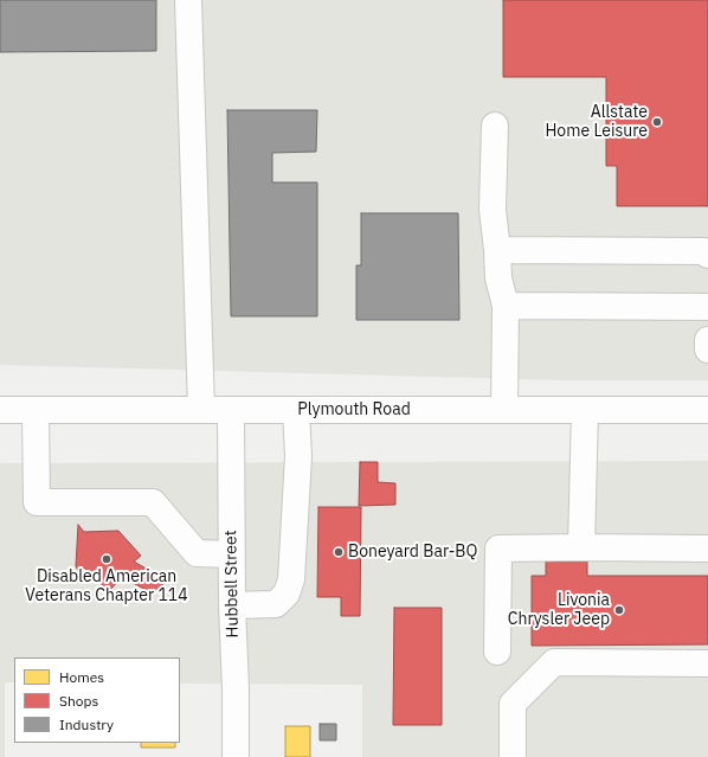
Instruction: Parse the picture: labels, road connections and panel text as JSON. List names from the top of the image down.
{
  "streets": {
    "main road": ["Plymouth Road", "Hubbell Street"]
  },
  "crossings": [
    ["Plymouth Road", "Hubbell Street"]
  ],
  "places": [
    "Allstate Home Leisure",
    "Boneyard Bar-BQ",
    "Disabled American Veterans Chapter 114",
    "Livonia Chrysler Jeep"
  ],
  "legend": ["Homes", "Shops", "Industry"]
}
